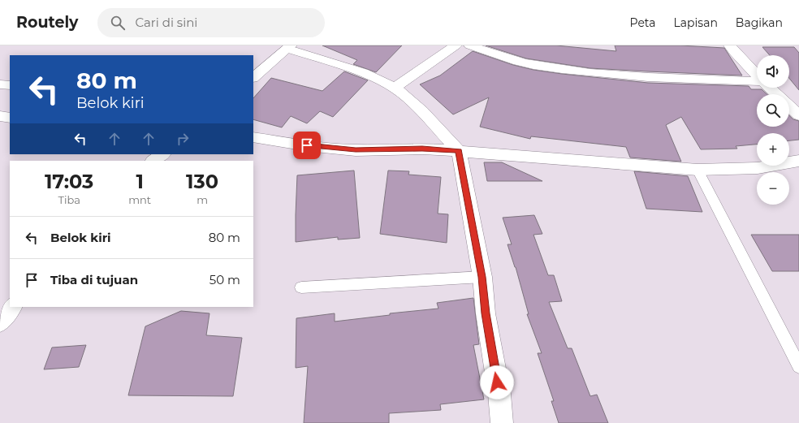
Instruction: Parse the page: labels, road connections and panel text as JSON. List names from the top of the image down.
{
  "page": {
    "header": "Routely",
    "search": "Cari di sini",
    "nav": ["Peta", "Lapisan", "Bagikan"],
    "map_buttons": ["+", "−"],
    "turn": ["80 m", "Belok kiri"],
    "eta": [
      "17:03",
      "Tiba",
      "1",
      "mnt",
      "130",
      "m"
    ],
    "list": [
      {
        "name": "Belok kiri",
        "value": "80 m"
      },
      {
        "name": "Tiba di tujuan",
        "value": "50 m"
      }
    ]
  }
}
